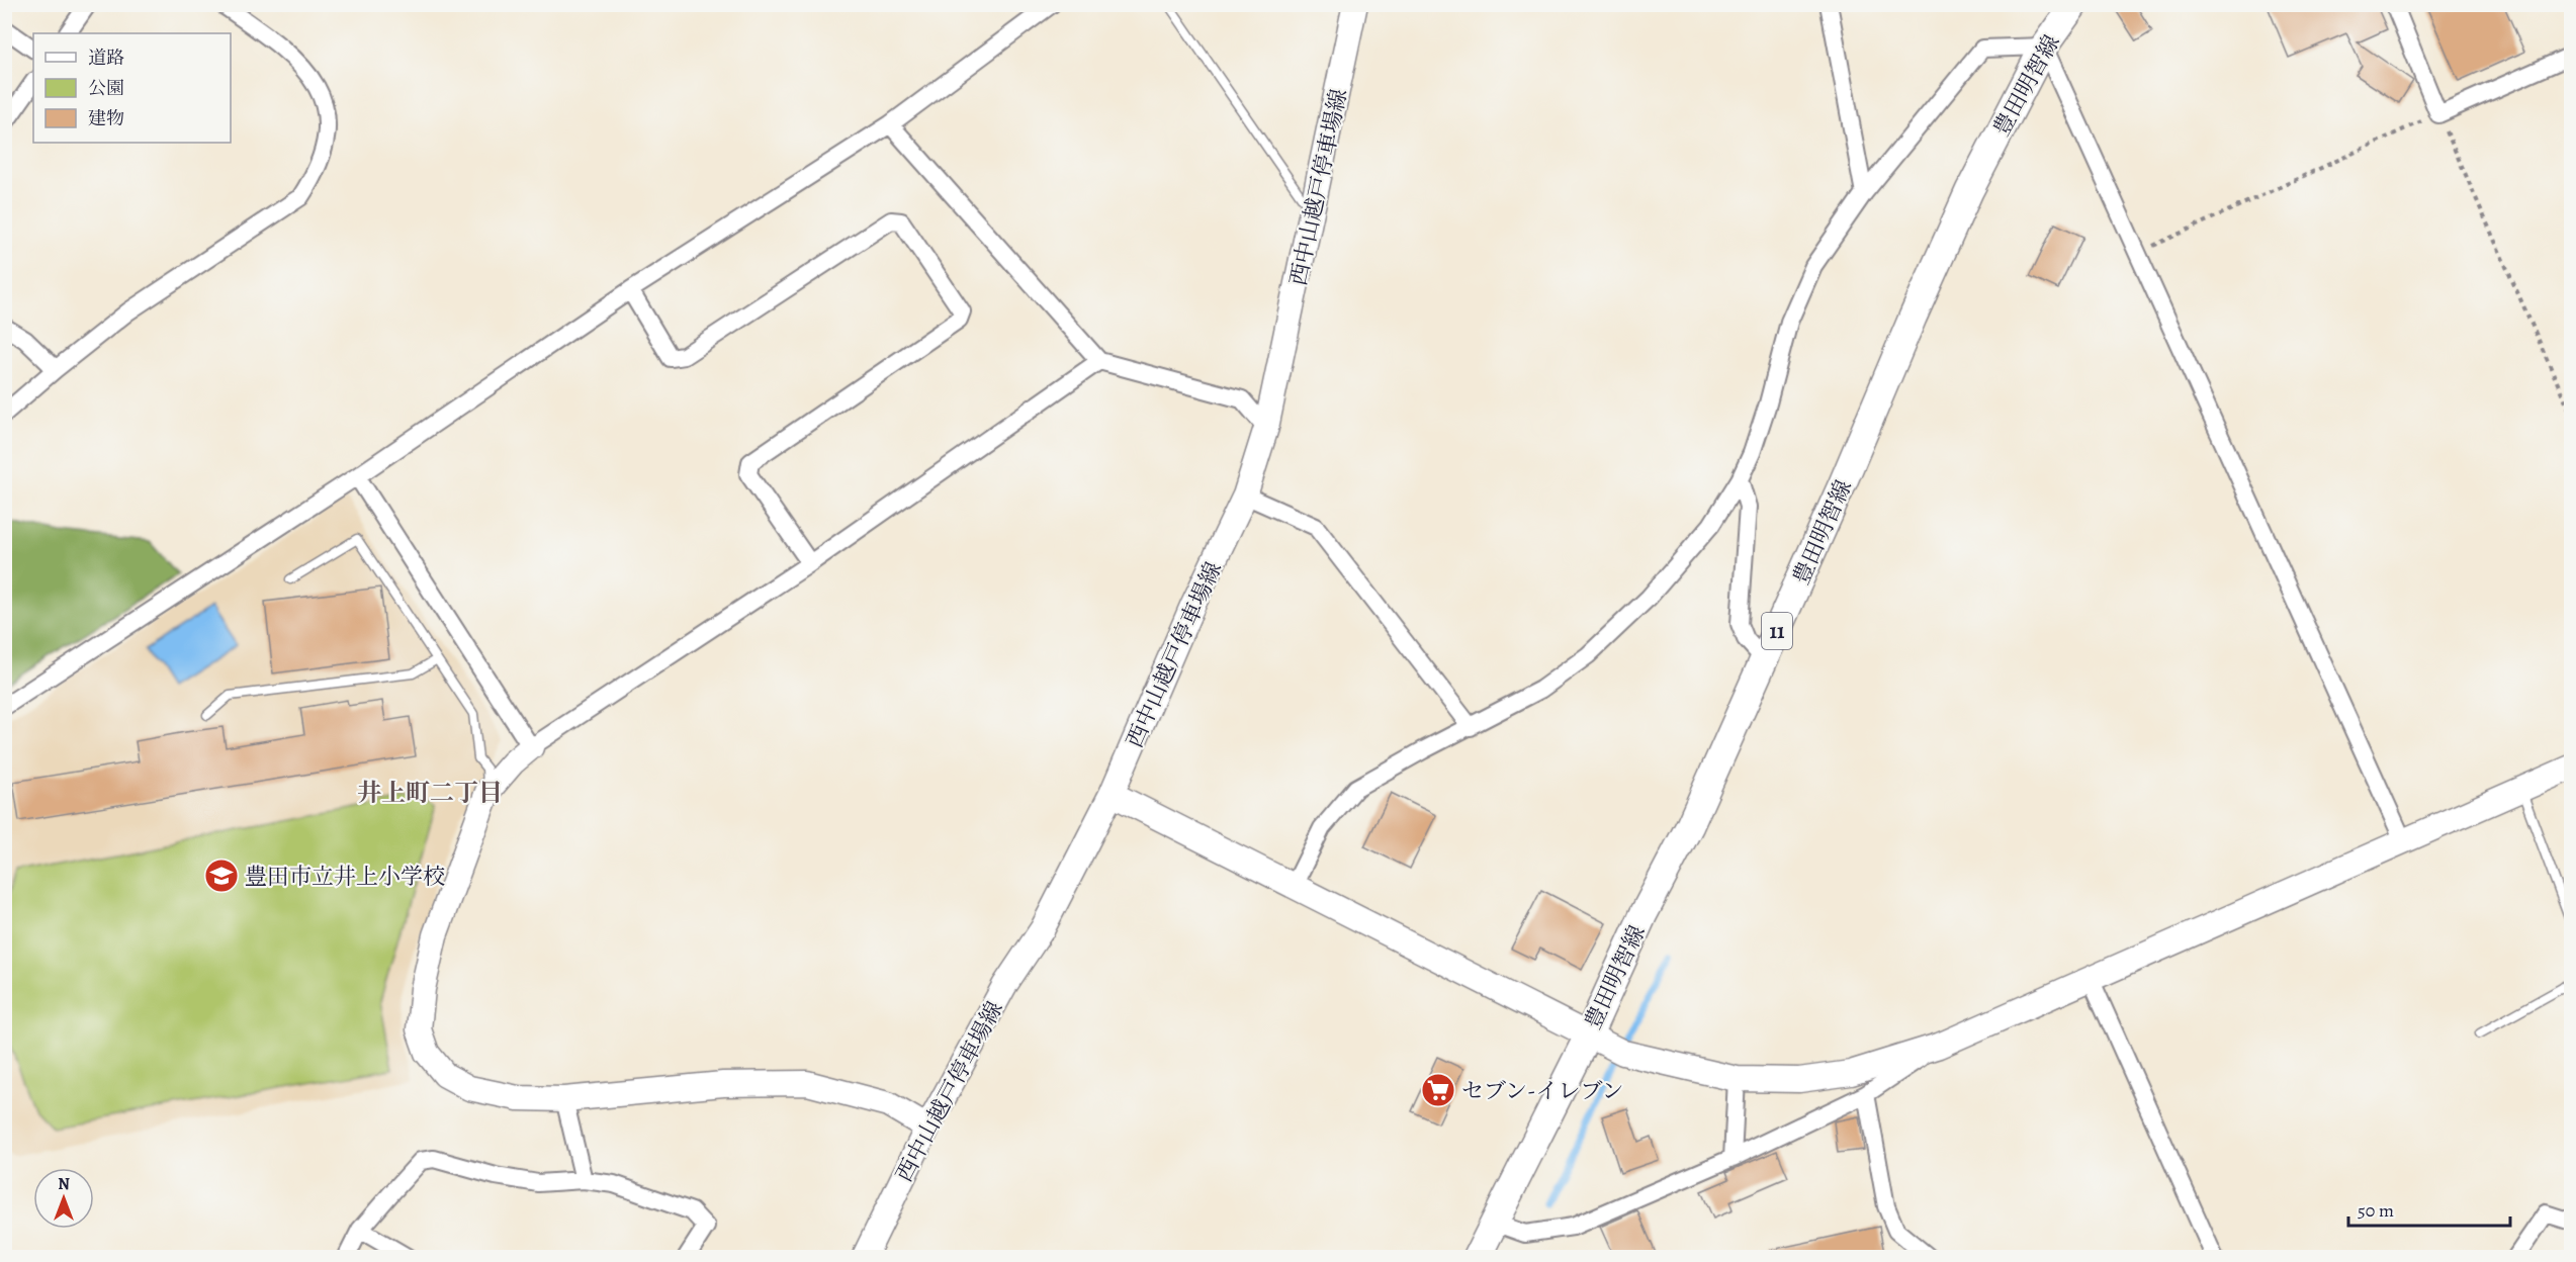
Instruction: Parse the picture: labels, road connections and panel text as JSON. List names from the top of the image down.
{
  "streets": {
    "main road": ["豊田明智線", "11"],
    "street": ["西中山越戸停車場線"]
  },
  "districts": ["井上町二丁目"],
  "places": {
    "school or university": ["豊田市立井上小学校"],
    "supermarket": ["セブン-イレブン"]
  },
  "legend": ["道路", "公園", "建物"],
  "scale_bar": "50 m",
  "north": "top"
}
